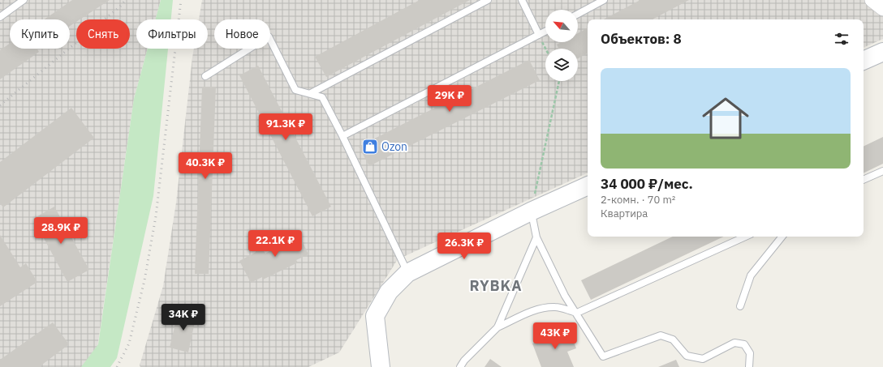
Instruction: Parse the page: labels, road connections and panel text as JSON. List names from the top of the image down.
{
  "districts": ["RYBKA"],
  "places": {
    "shop": ["Ozon"]
  },
  "north": "top left",
  "page": {
    "chip": [
      "Купить",
      "Снять",
      "Фильтры",
      "Новое"
    ],
    "heading": "Объектов: 8",
    "list": [
      {
        "name": "34 000 ₽/мес.",
        "note": "2-комн. · 70 m² · Квартира"
      }
    ],
    "price": [
      "29K ₽",
      "91.3K ₽",
      "40.3K ₽",
      "28.9K ₽",
      "22.1K ₽",
      "26.3K ₽",
      "34K ₽",
      "43K ₽"
    ]
  }
}
